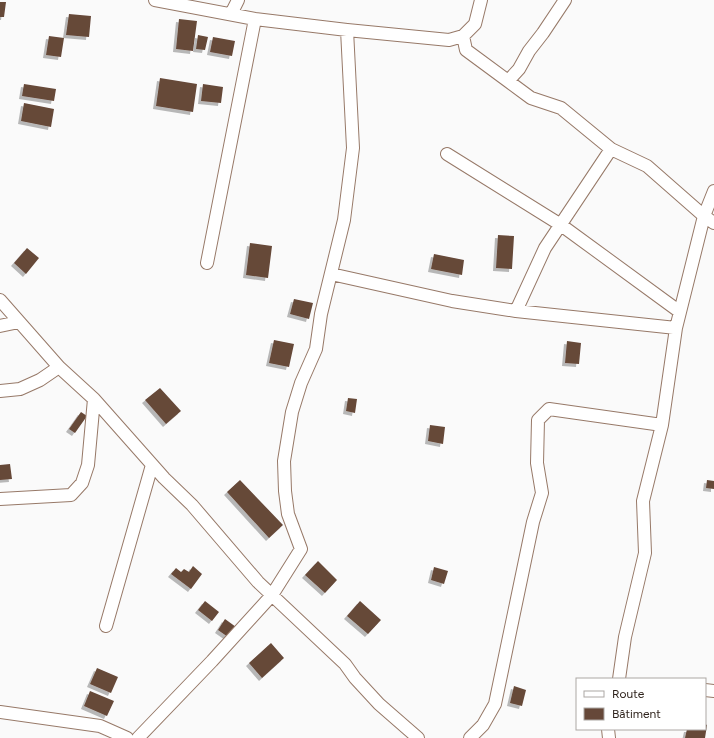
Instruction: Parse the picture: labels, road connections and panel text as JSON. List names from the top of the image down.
{
  "legend": ["Route", "Bâtiment"]
}
